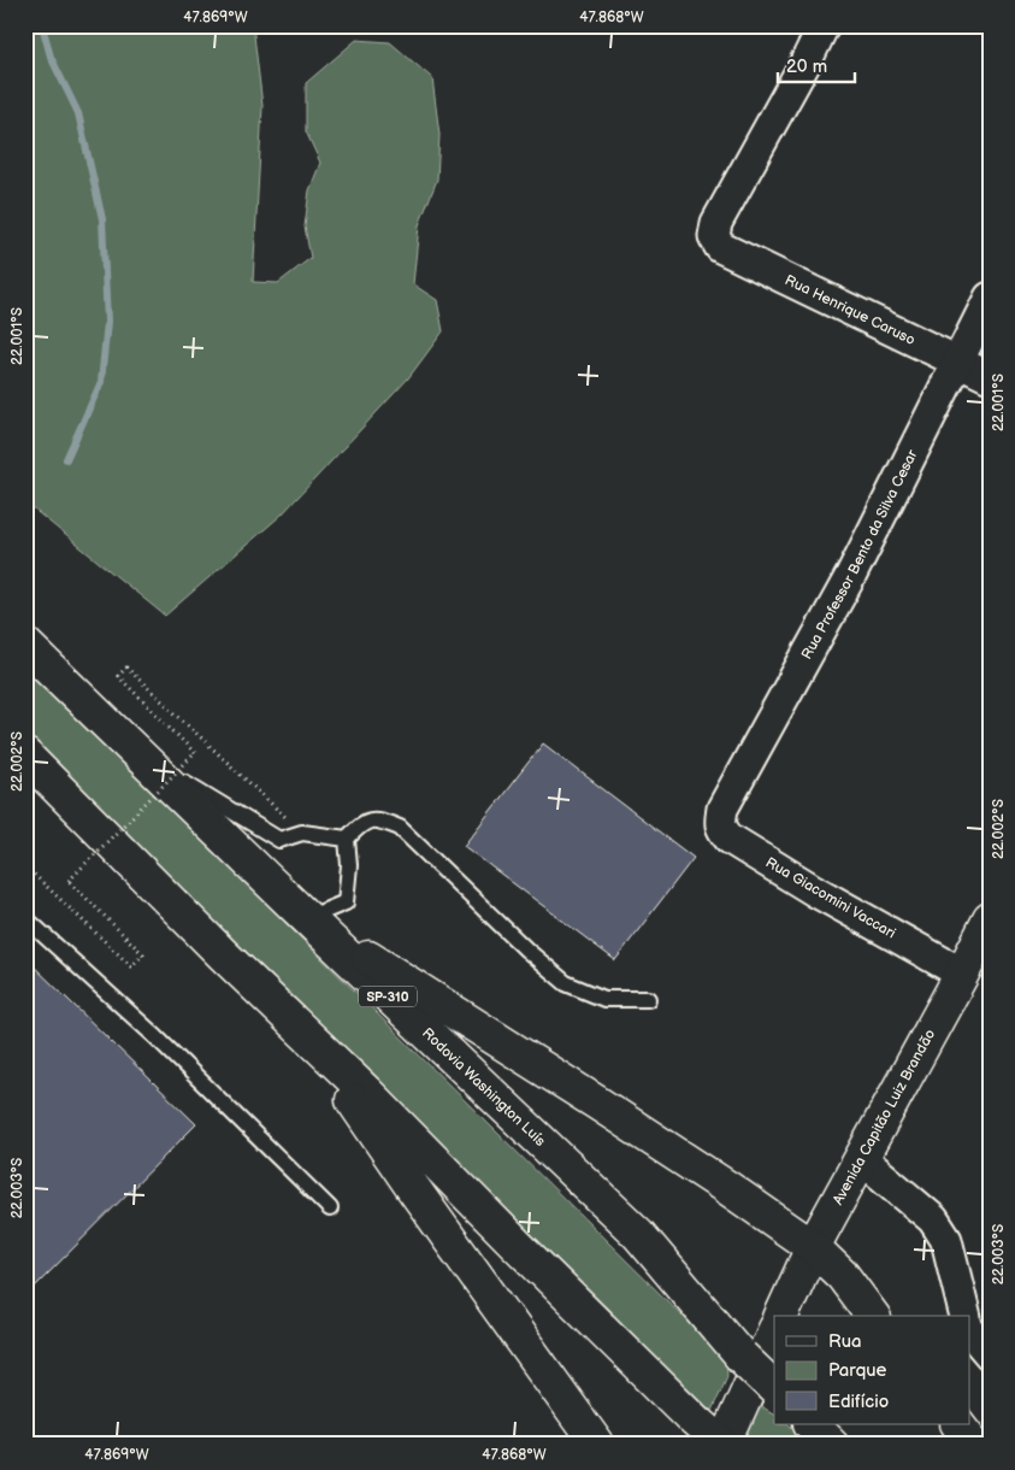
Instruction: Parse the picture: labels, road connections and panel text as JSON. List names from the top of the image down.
{
  "streets": {
    "main road": ["SP-310", "Rodovia Washington Luís", "Avenida Capitão Luiz Brandão"],
    "street": ["Rua Henrique Caruso", "Rua Professor Bento da Silva Cesar", "Rua Giacomini Vaccari"]
  },
  "crossings": [
    ["Rua Henrique Caruso", "Rua Professor Bento da Silva Cesar"],
    ["Rua Professor Bento da Silva Cesar", "Rua Giacomini Vaccari"],
    ["Rua Giacomini Vaccari", "Avenida Capitão Luiz Brandão"]
  ],
  "legend": ["Rua", "Parque", "Edifício"],
  "scale_bar": "20 m",
  "coordinates": [
    "47.869°W",
    "47.868°W",
    "22.001°S",
    "22.002°S",
    "22.003°S"
  ]
}
